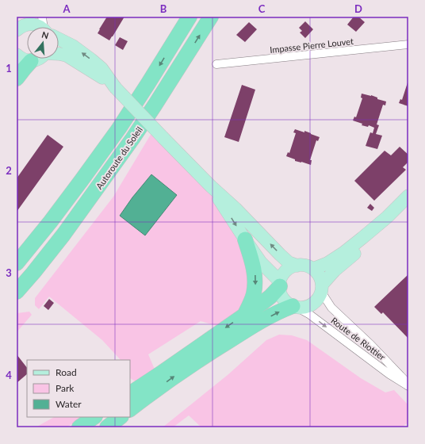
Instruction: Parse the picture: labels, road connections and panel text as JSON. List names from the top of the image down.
{
  "streets": {
    "highway": ["Autoroute du Soleil"],
    "street": ["Impasse Pierre Louvet", "Route de Riottier"]
  },
  "legend": ["Road", "Park", "Water"],
  "north": "top",
  "grid": {
    "columns": [
      "A",
      "B",
      "C",
      "D"
    ],
    "rows": [
      "1",
      "2",
      "3",
      "4"
    ]
  }
}
